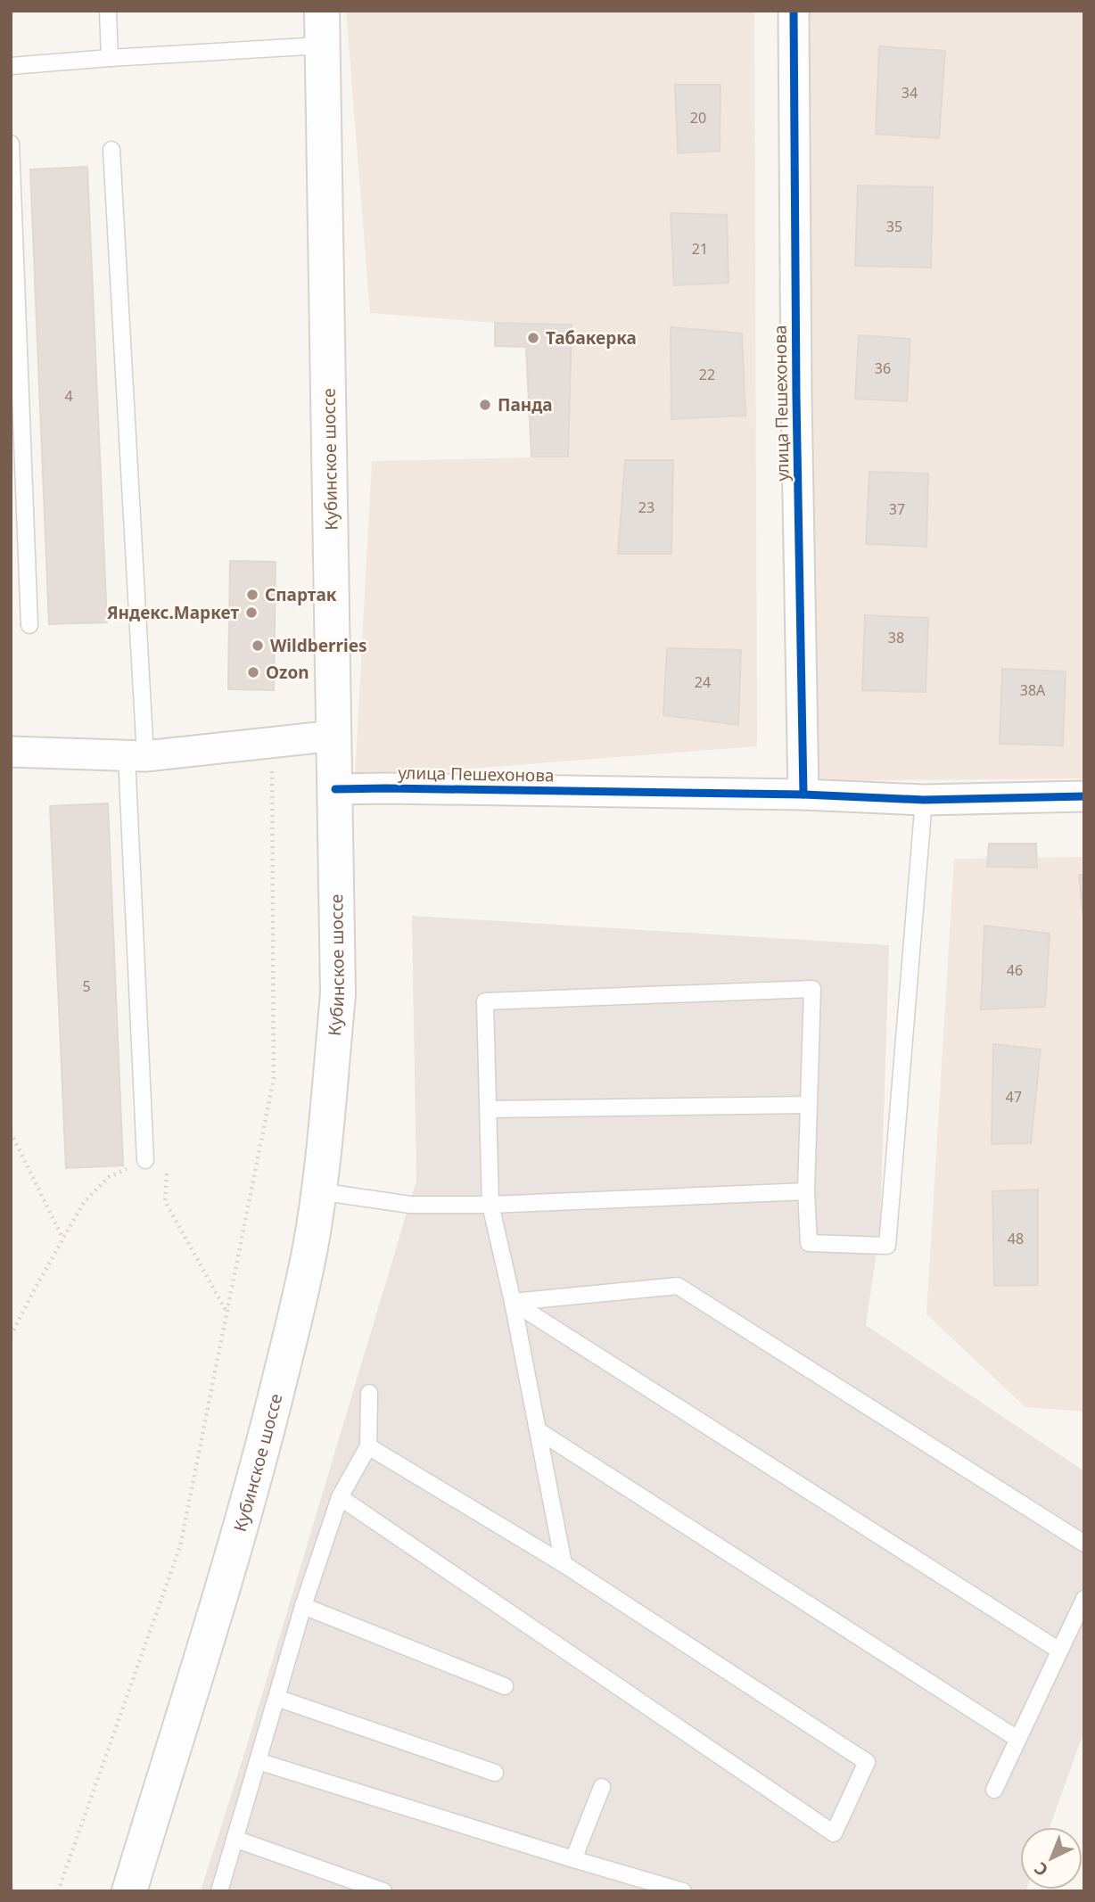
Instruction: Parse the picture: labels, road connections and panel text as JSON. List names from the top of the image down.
{
  "streets": {
    "main road": ["Кубинское шоссе"],
    "street": ["улица Пешехонова"]
  },
  "crossings": [
    ["улица Пешехонова", "Кубинское шоссе"]
  ],
  "places": [
    "Табакерка",
    "Панда",
    "Спартак",
    "Яндекс.Маркет",
    "Wildberries",
    "Ozon"
  ],
  "house_numbers": [
    "34",
    "20",
    "35",
    "21",
    "36",
    "22",
    "4",
    "23",
    "37",
    "38",
    "24",
    "38А",
    "46",
    "5",
    "47",
    "48"
  ],
  "north": "bottom left"
}
